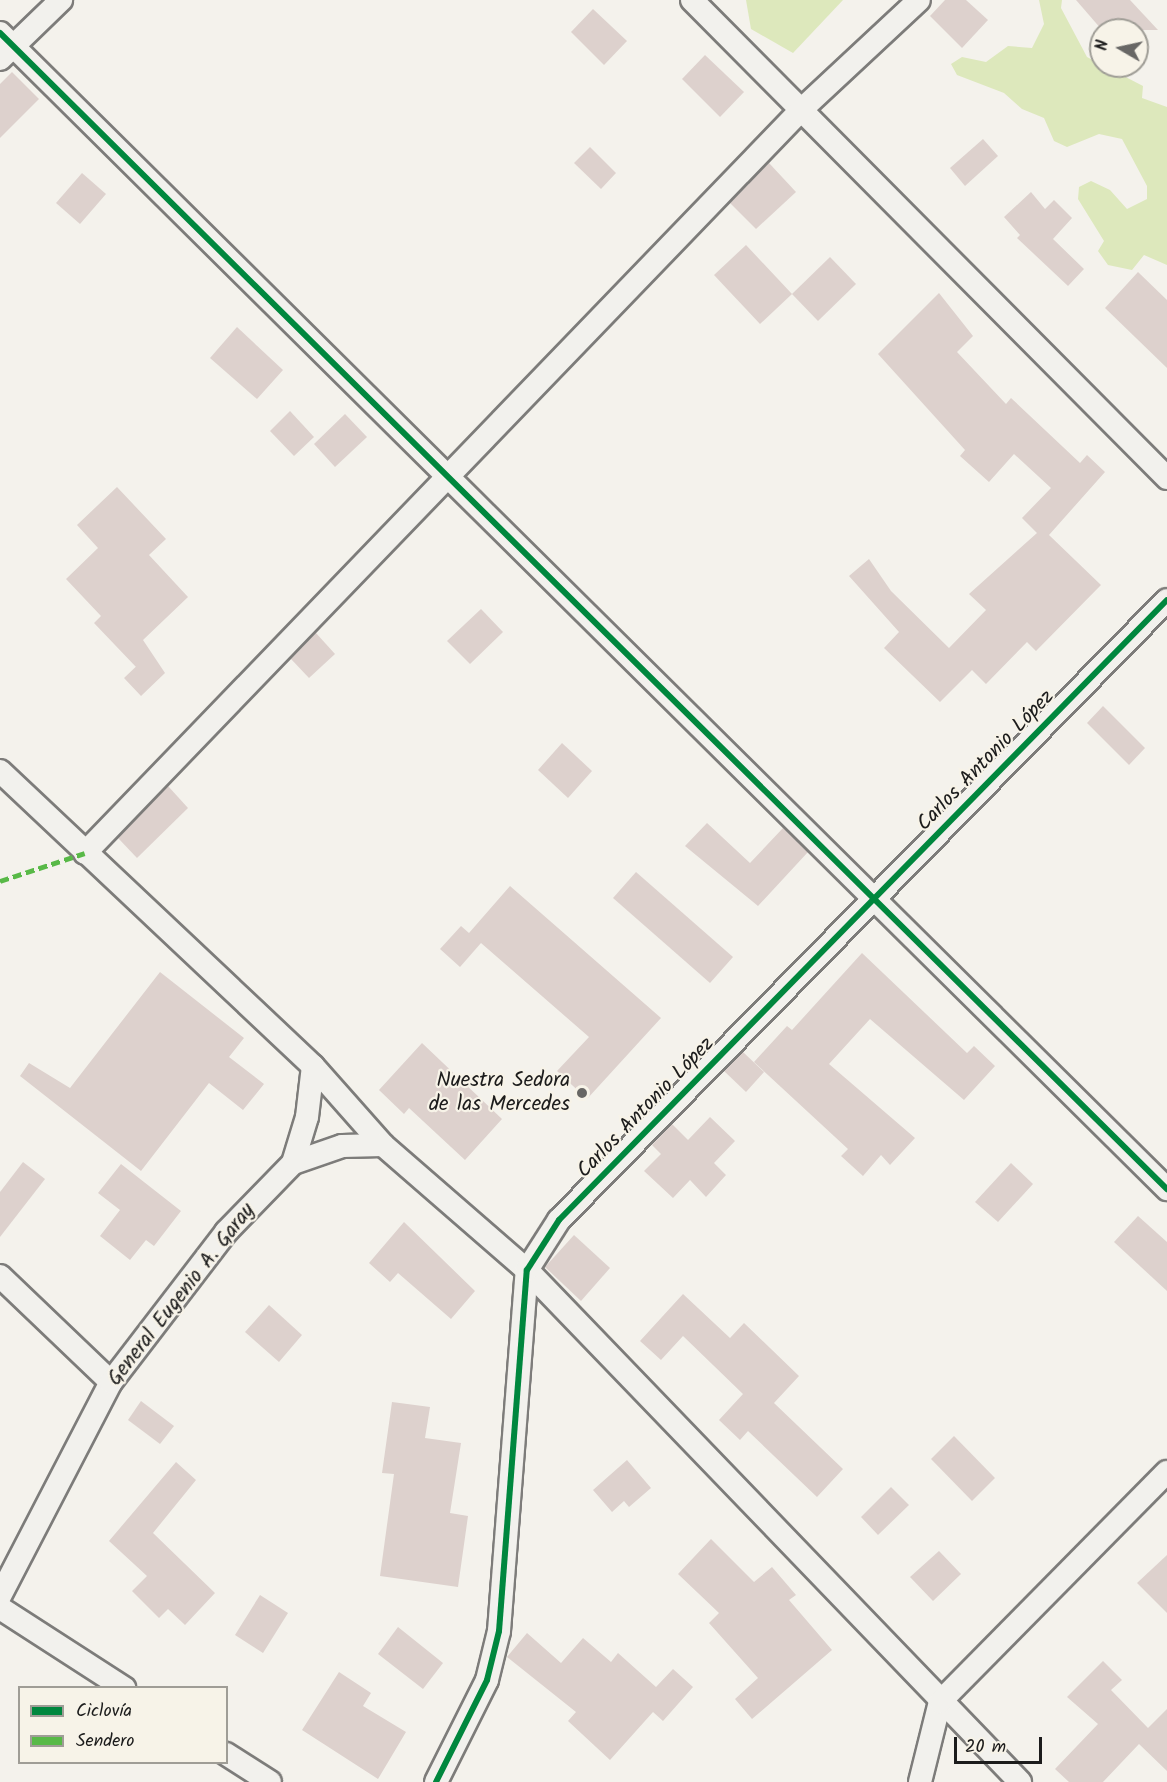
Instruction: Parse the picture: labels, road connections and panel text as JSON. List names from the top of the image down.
{
  "streets": {
    "street": ["Carlos Antonio López", "General Eugenio A. Garay"]
  },
  "places": ["Nuestra Sedora de las Mercedes"],
  "legend": ["Ciclovía", "Sendero"],
  "scale_bar": "20 m",
  "north": "left"
}
